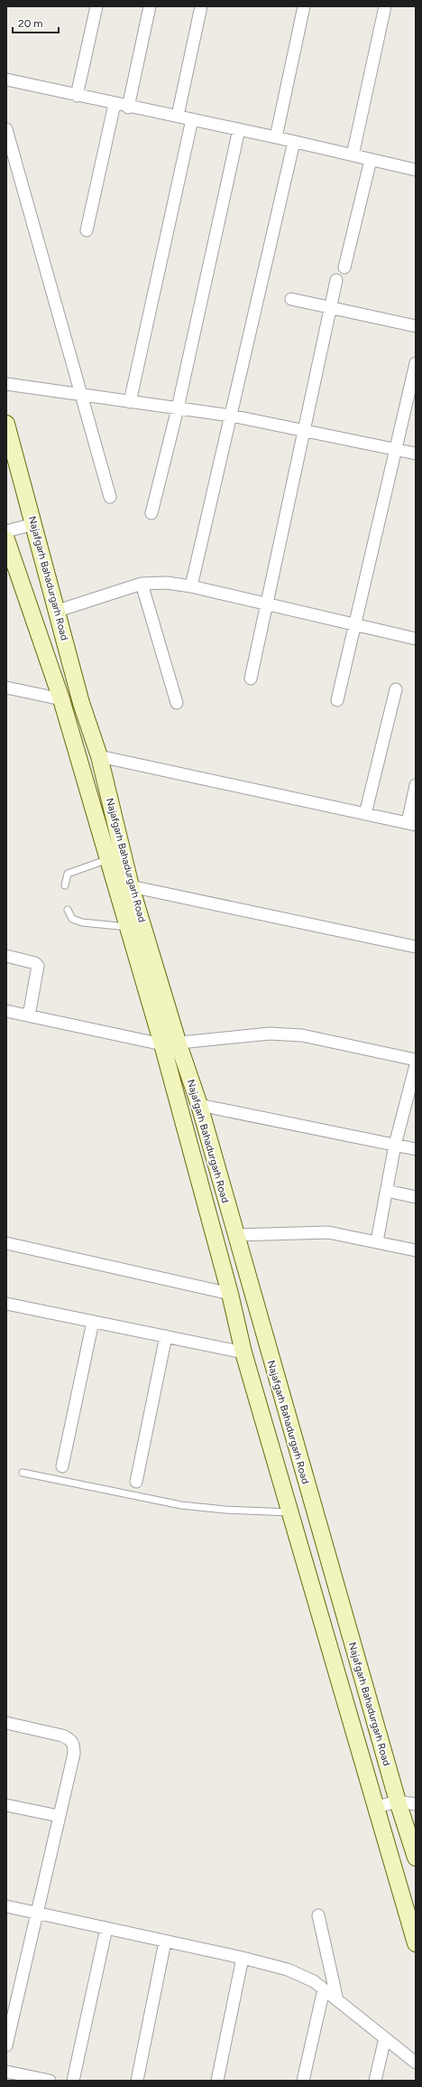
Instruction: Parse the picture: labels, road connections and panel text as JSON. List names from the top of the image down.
{
  "streets": {
    "main road": ["Najafgarh Bahadurgarh Road"]
  },
  "scale_bar": "20 m"
}
